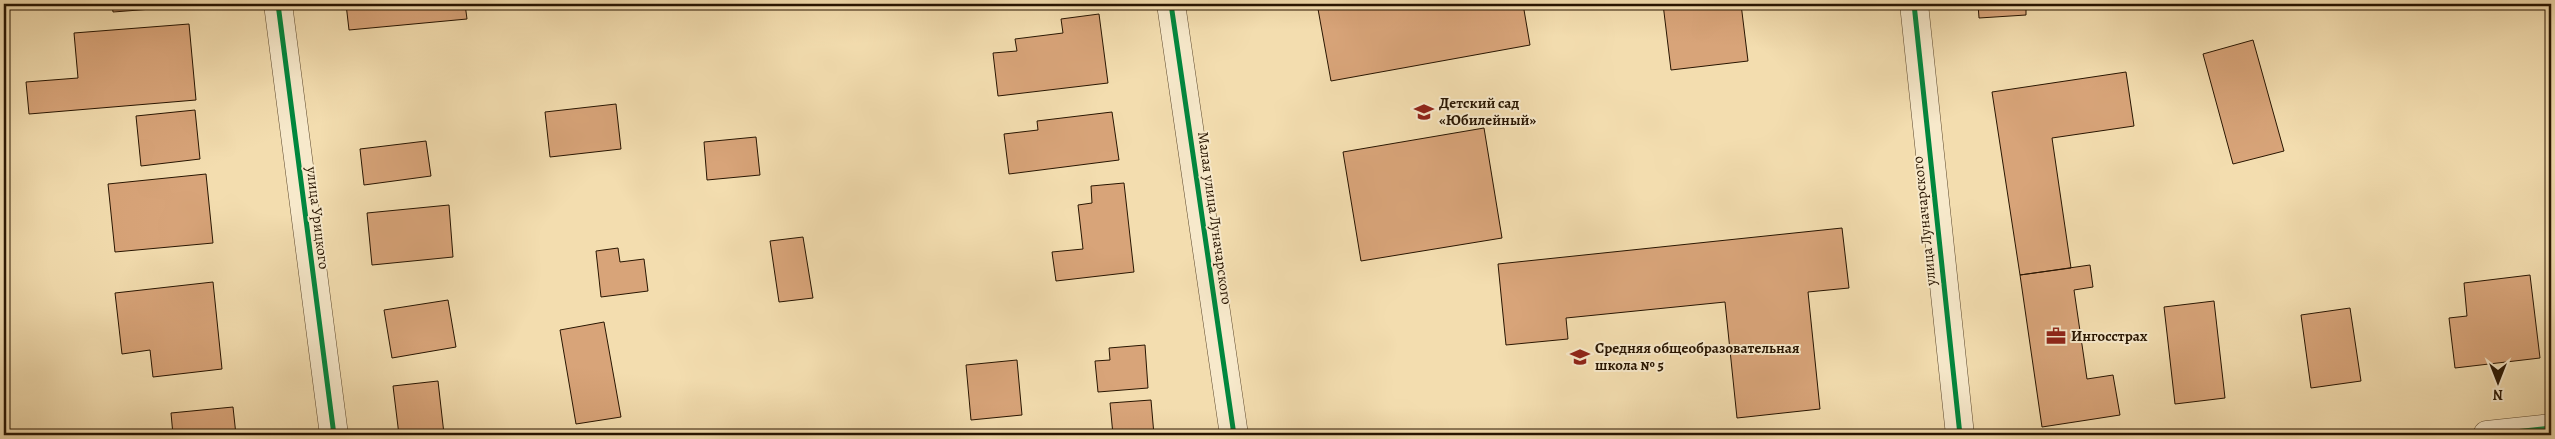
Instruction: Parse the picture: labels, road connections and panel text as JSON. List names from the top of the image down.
{
  "streets": {
    "street": ["улица Урицкого", "Малая улица Луначарского", "улица Луначарского"]
  },
  "places": {
    "school or university": ["Детский сад «Юбилейный»", "Средняя общеобразовательная школа № 5"],
    "office": ["Ингосстрах"]
  },
  "north": "bottom"
}
